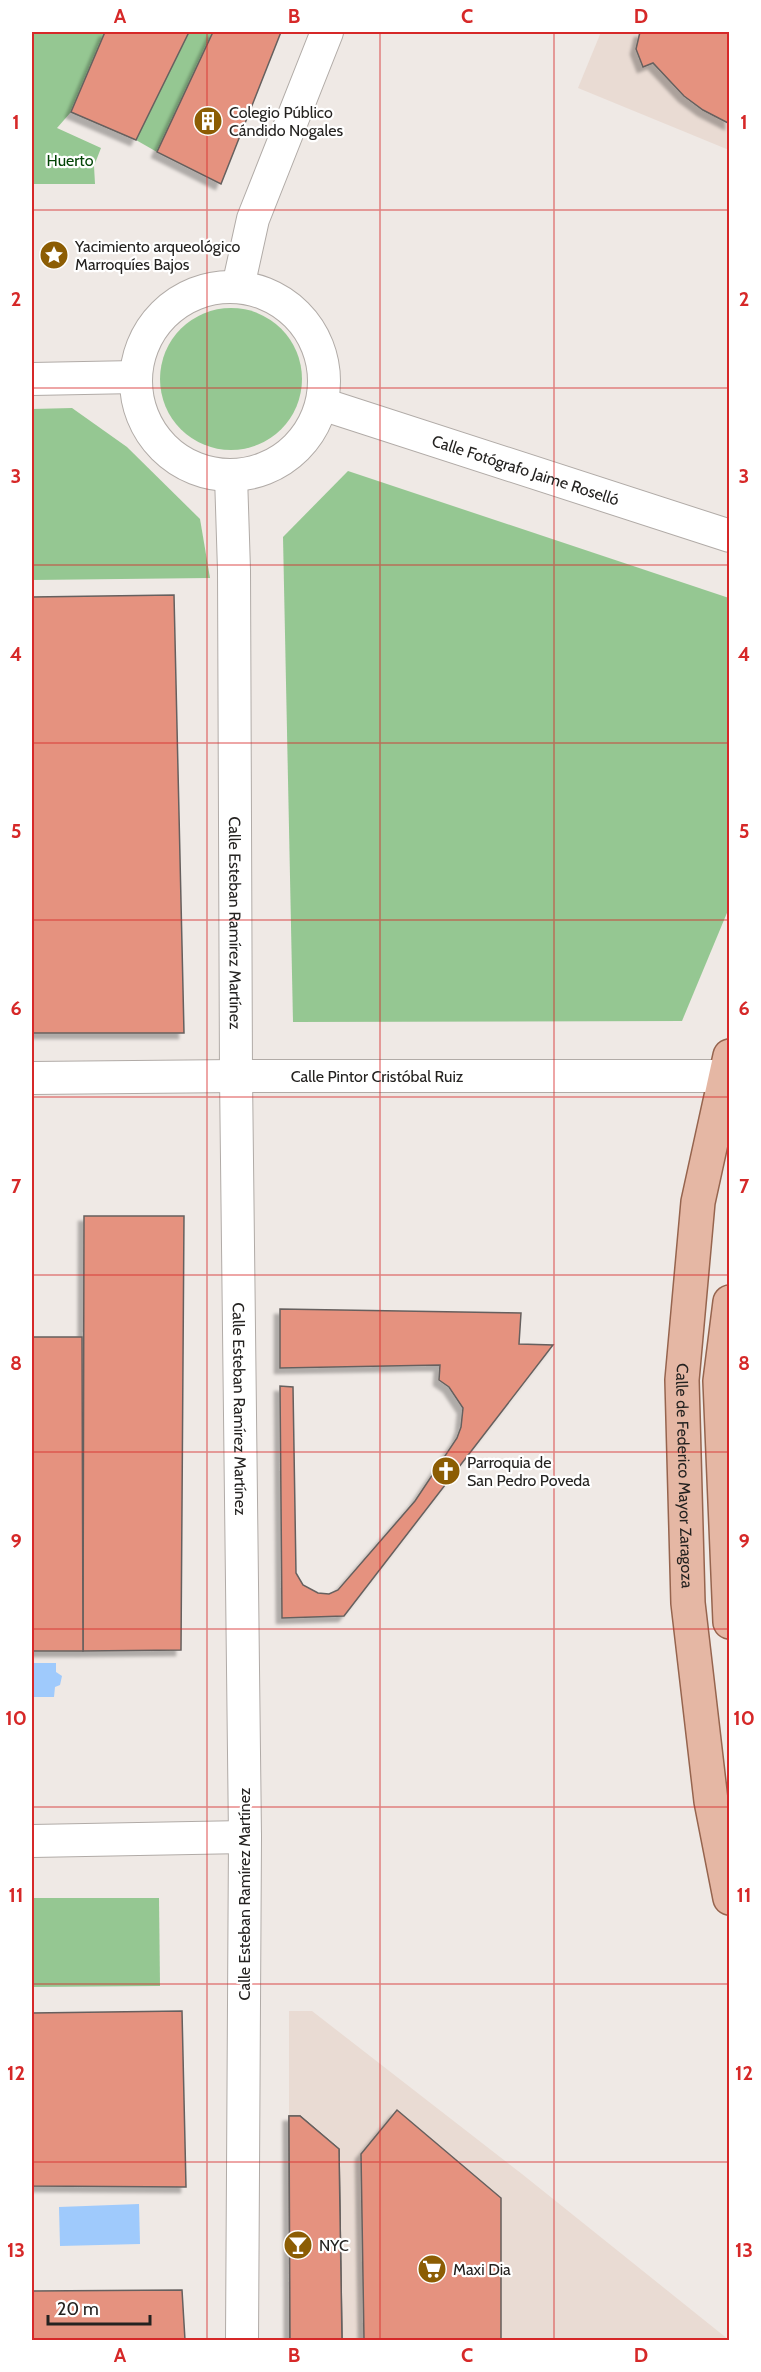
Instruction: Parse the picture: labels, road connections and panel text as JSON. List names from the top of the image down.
{
  "streets": {
    "main road": ["Calle de Federico Mayor Zaragoza"],
    "street": ["Calle Fotógrafo Jaime Roselló", "Calle Esteban Ramírez Martínez", "Calle Pintor Cristóbal Ruiz"]
  },
  "crossings": [
    ["Calle Fotógrafo Jaime Roselló", "Calle Esteban Ramírez Martínez"],
    ["Calle Esteban Ramírez Martínez", "Calle Pintor Cristóbal Ruiz"],
    ["Calle Pintor Cristóbal Ruiz", "Calle de Federico Mayor Zaragoza"]
  ],
  "parks": ["Huerto"],
  "places": {
    "building": ["Colegio Público Cándido Nogales"],
    "place": ["Yacimiento arqueológico Marroquíes Bajos"],
    "church": ["Parroquia de San Pedro Poveda"],
    "bar": ["NYC"],
    "supermarket": ["Maxi Dia"]
  },
  "scale_bar": "20 m",
  "grid": {
    "columns": [
      "A",
      "B",
      "C",
      "D"
    ],
    "rows": [
      "1",
      "2",
      "3",
      "4",
      "5",
      "6",
      "7",
      "8",
      "9",
      "10",
      "11",
      "12",
      "13"
    ]
  }
}
